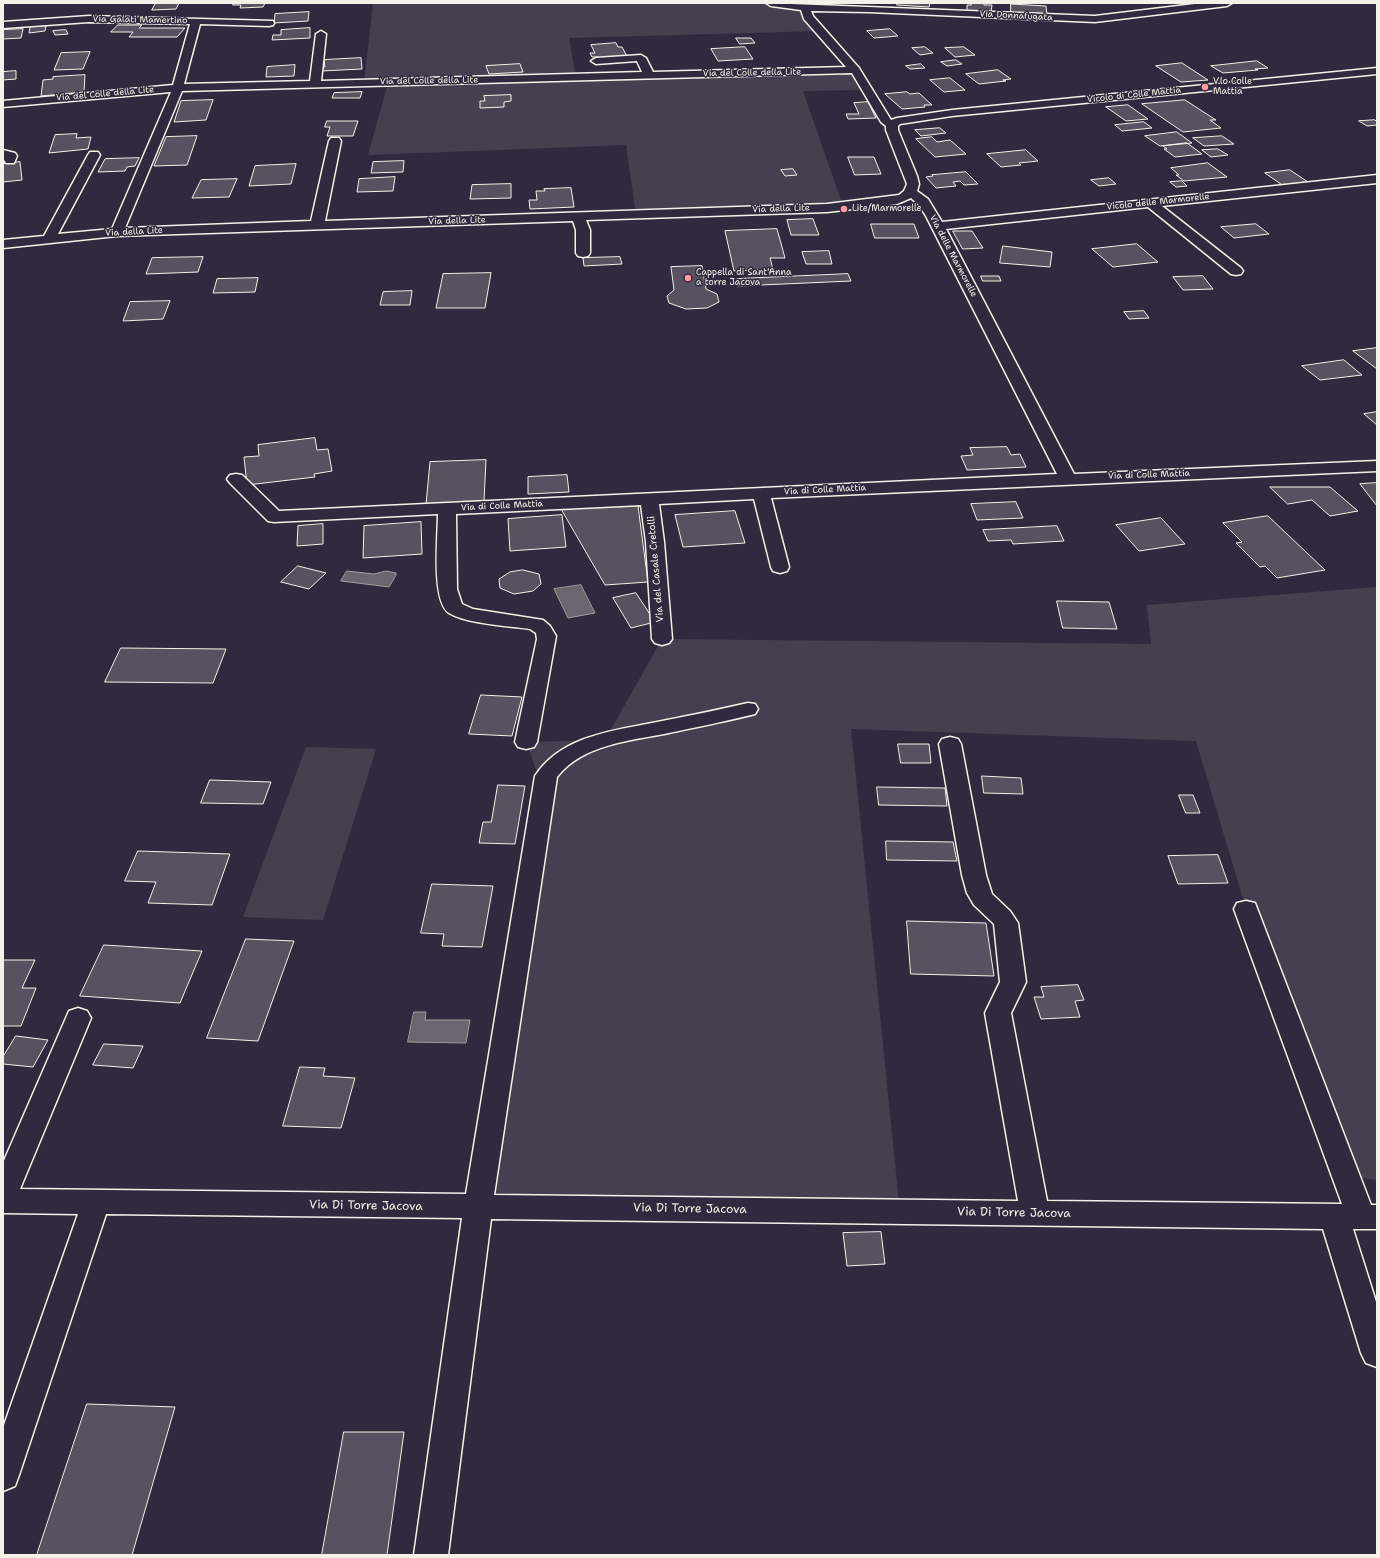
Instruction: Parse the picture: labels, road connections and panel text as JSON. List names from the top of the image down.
{
  "streets": {
    "street": [
      "Via Donnafugata",
      "Via Galati Mamertino",
      "Via del Colle della Lite",
      "Vicolo di Colle Mattia",
      "Vicolo delle Marmorelle",
      "Via della Lite",
      "Via delle Marmorelle",
      "Via di Colle Mattia",
      "Via del Casale Cretolli",
      "Via Di Torre Jacova"
    ]
  },
  "crossings": [
    ["Via Galati Mamertino", "Via del Colle della Lite"],
    ["Via Galati Mamertino", "Via della Lite"],
    ["Vicolo delle Marmorelle", "Via delle Marmorelle"],
    ["Via della Lite", "Via delle Marmorelle"],
    ["Via delle Marmorelle", "Via di Colle Mattia"],
    ["Via di Colle Mattia", "Via del Casale Cretolli"]
  ],
  "places": ["V.lo Colle Mattia", "Lite/Marmorelle", "Cappella di Sant'Anna a torre Jacova"]
}
